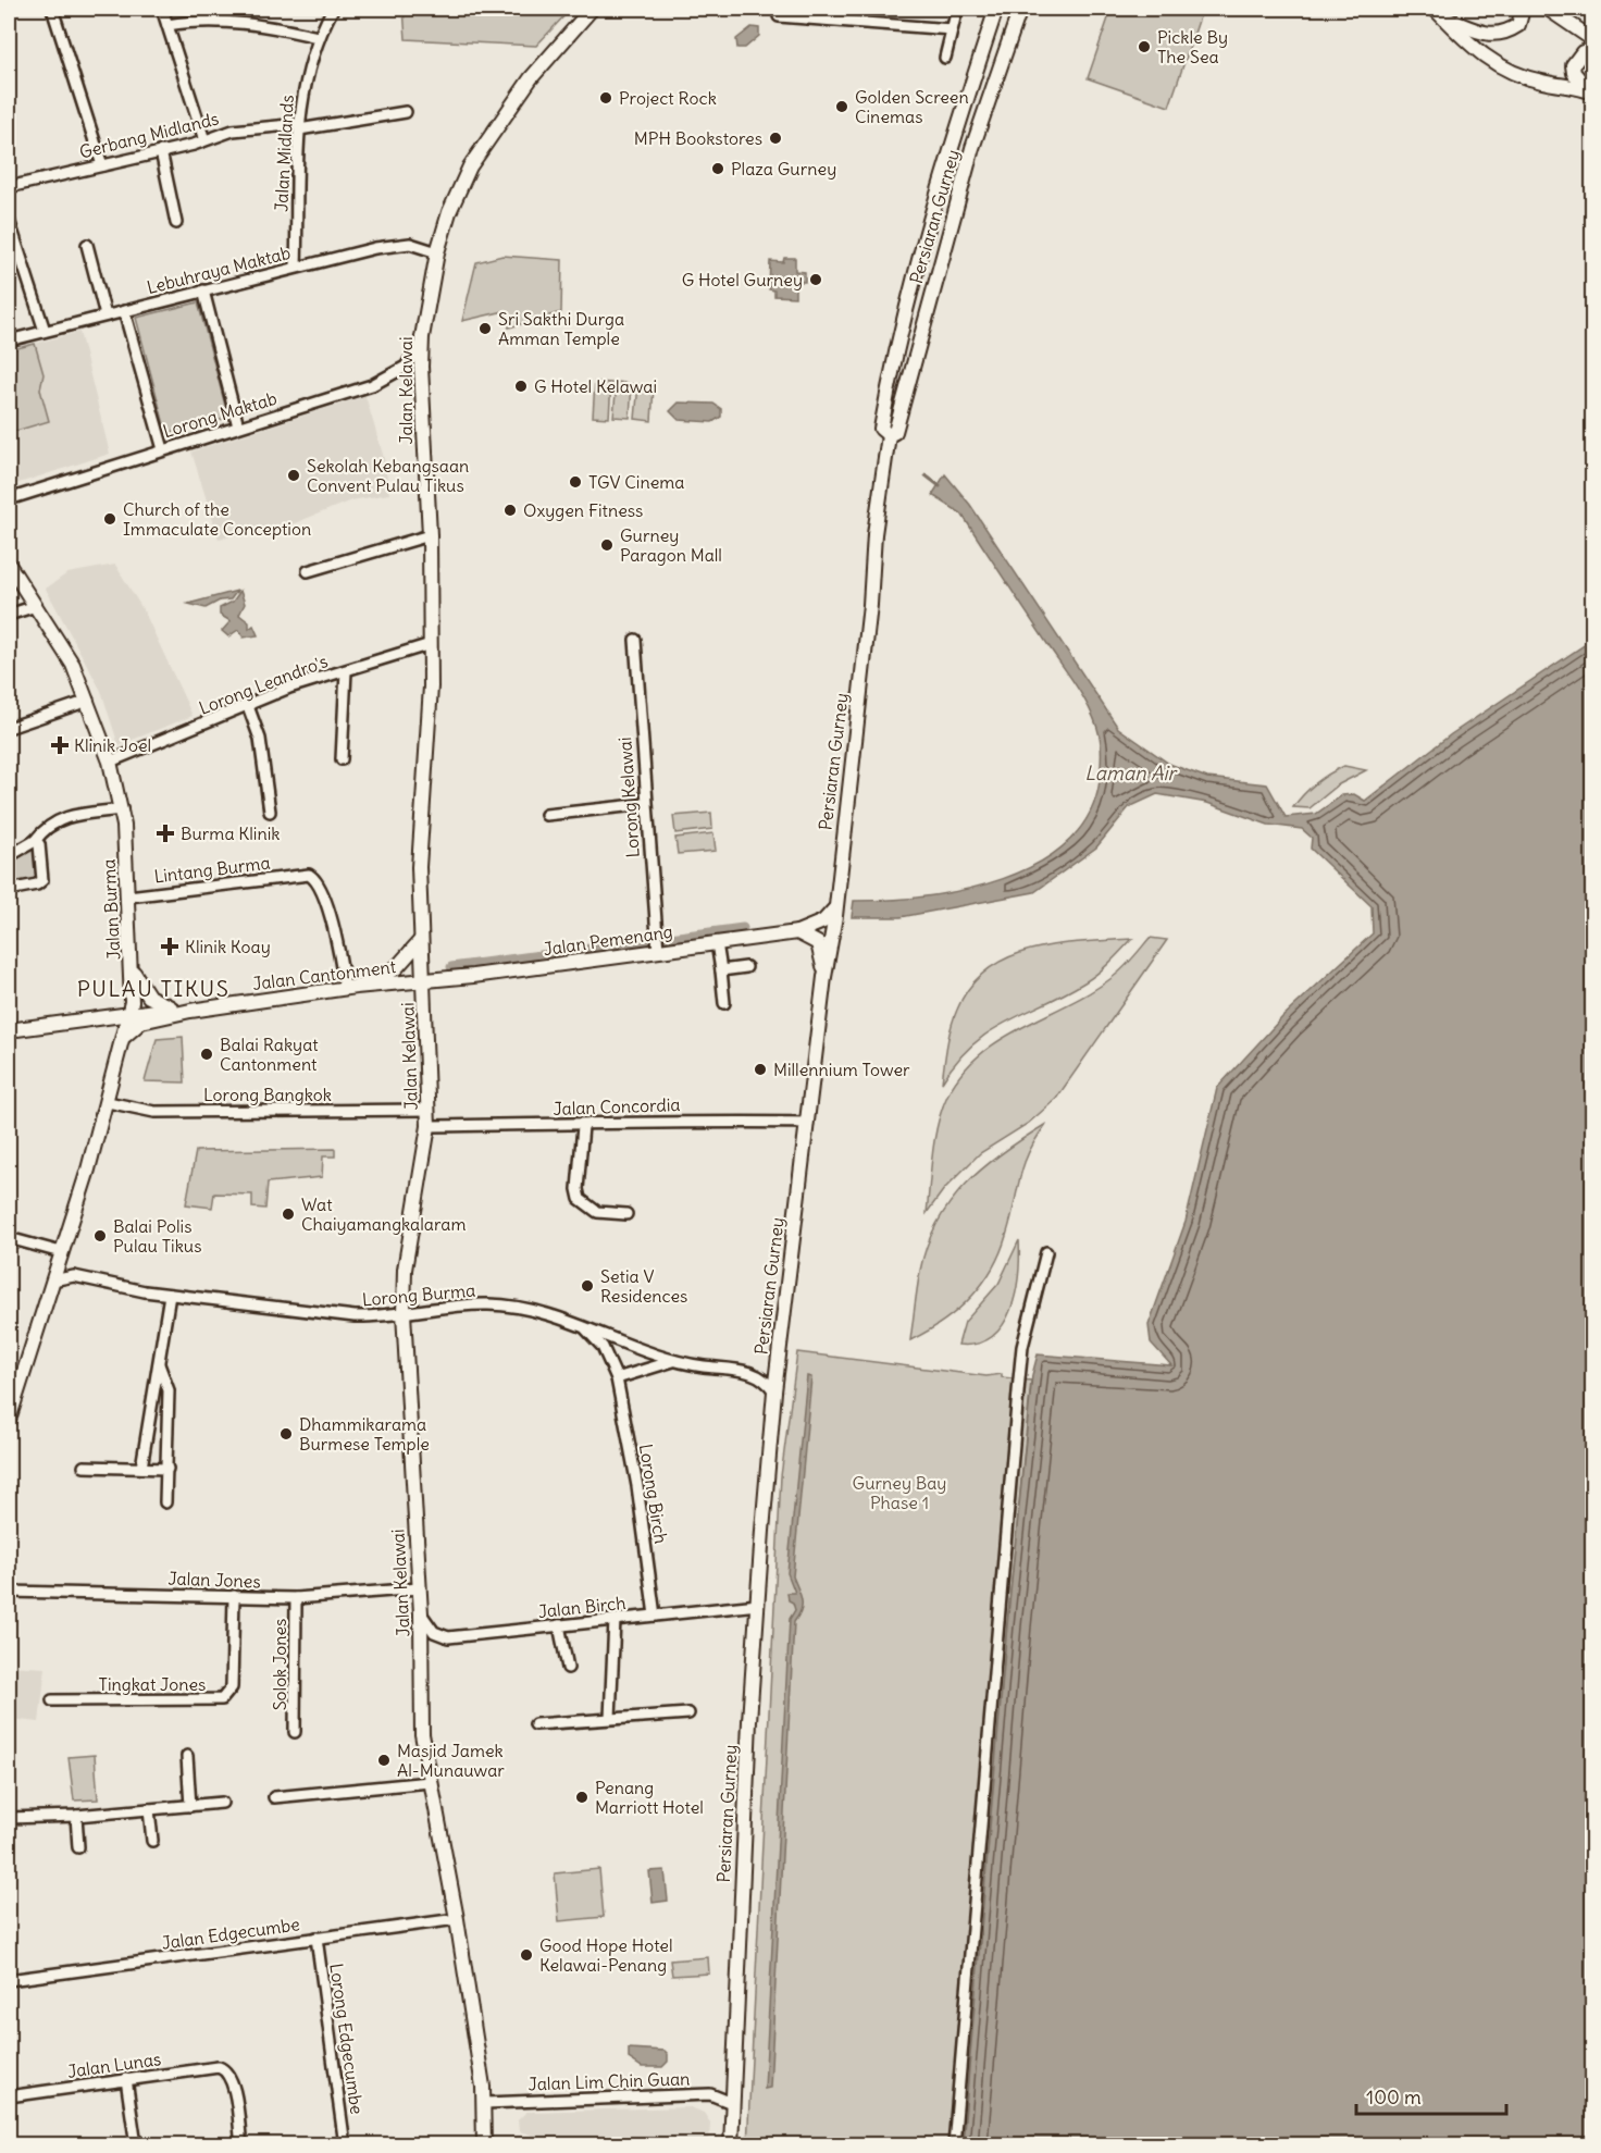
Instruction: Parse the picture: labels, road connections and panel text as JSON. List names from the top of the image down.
{
  "streets": {
    "main road": [
      "Persiaran Gurney",
      "Jalan Kelawai",
      "Jalan Burma",
      "Jalan Pemenang",
      "Jalan Cantonment"
    ],
    "street": [
      "Gerbang Midlands",
      "Jalan Midlands",
      "Lebuhraya Maktab",
      "Lorong Maktab",
      "Lorong Leandro's",
      "Lorong Kelawai",
      "Lintang Burma",
      "Lorong Bangkok",
      "Jalan Concordia",
      "Lorong Burma",
      "Lorong Birch",
      "Jalan Jones",
      "Jalan Birch",
      "Solok Jones",
      "Tingkat Jones",
      "Jalan Edgecumbe",
      "Lorong Edgecumbe",
      "Jalan Lunas",
      "Jalan Lim Chin Guan"
    ]
  },
  "crossings": [
    ["Gerbang Midlands", "Jalan Midlands"],
    ["Jalan Midlands", "Lebuhraya Maktab"],
    ["Persiaran Gurney", "Jalan Pemenang"],
    ["Persiaran Gurney", "Jalan Concordia"],
    ["Persiaran Gurney", "Lorong Burma"],
    ["Persiaran Gurney", "Jalan Birch"],
    ["Persiaran Gurney", "Jalan Lim Chin Guan"],
    ["Lebuhraya Maktab", "Jalan Kelawai"],
    ["Jalan Kelawai", "Lorong Maktab"],
    ["Jalan Kelawai", "Lorong Leandro's"],
    ["Jalan Kelawai", "Jalan Pemenang"],
    ["Jalan Kelawai", "Jalan Cantonment"],
    ["Jalan Kelawai", "Lorong Bangkok"],
    ["Jalan Kelawai", "Jalan Concordia"],
    ["Jalan Kelawai", "Lorong Burma"],
    ["Jalan Kelawai", "Jalan Jones"],
    ["Jalan Kelawai", "Jalan Birch"],
    ["Jalan Kelawai", "Jalan Edgecumbe"],
    ["Jalan Kelawai", "Jalan Lim Chin Guan"],
    ["Lorong Leandro's", "Jalan Burma"],
    ["Lorong Kelawai", "Jalan Pemenang"],
    ["Lintang Burma", "Jalan Burma"],
    ["Lintang Burma", "Jalan Cantonment"],
    ["Jalan Burma", "Jalan Cantonment"],
    ["Jalan Burma", "Lorong Bangkok"],
    ["Jalan Burma", "Lorong Burma"],
    ["Jalan Pemenang", "Jalan Cantonment"],
    ["Lorong Burma", "Lorong Birch"],
    ["Lorong Birch", "Jalan Birch"],
    ["Jalan Jones", "Solok Jones"],
    ["Jalan Jones", "Tingkat Jones"],
    ["Jalan Edgecumbe", "Lorong Edgecumbe"]
  ],
  "districts": ["PULAU TIKUS"],
  "water": ["Laman Air"],
  "parks": ["Gurney Bay Phase 1"],
  "places": {
    "other": [
      "Pickle By The Sea",
      "Project Rock",
      "Golden Screen Cinemas",
      "MPH Bookstores",
      "Plaza Gurney",
      "G Hotel Gurney",
      "Sri Sakthi Durga Amman Temple",
      "G Hotel Kelawai",
      "Sekolah Kebangsaan Convent Pulau Tikus",
      "TGV Cinema",
      "Oxygen Fitness",
      "Church of the Immaculate Conception",
      "Gurney Paragon Mall",
      "Balai Rakyat Cantonment",
      "Millennium Tower",
      "Wat Chaiyamangkalaram",
      "Balai Polis Pulau Tikus",
      "Setia V Residences",
      "Dhammikarama Burmese Temple",
      "Masjid Jamek Al-Munauwar",
      "Penang Marriott Hotel",
      "Good Hope Hotel Kelawai-Penang"
    ],
    "health": ["Klinik Joel", "Burma Klinik", "Klinik Koay"]
  },
  "scale_bar": "100 m"
}
